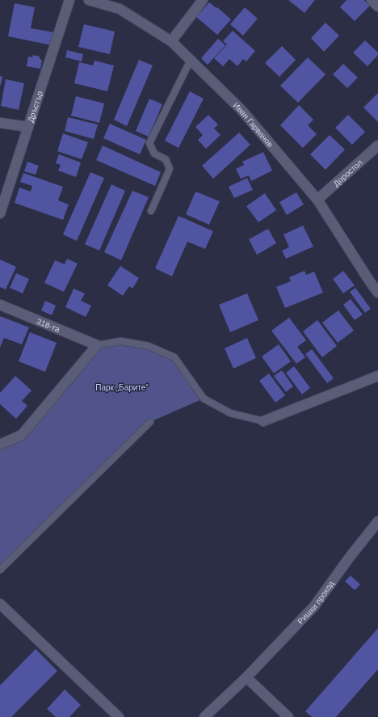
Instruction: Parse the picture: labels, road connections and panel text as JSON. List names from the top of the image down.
{
  "streets": {
    "street": [
      "Дръстър",
      "Иван Гарванов",
      "Доростол",
      "318-та",
      "Ришки проход"
    ]
  },
  "crossings": [
    ["Иван Гарванов", "Доростол"]
  ],
  "parks": ["Парк „Барите“"]
}
